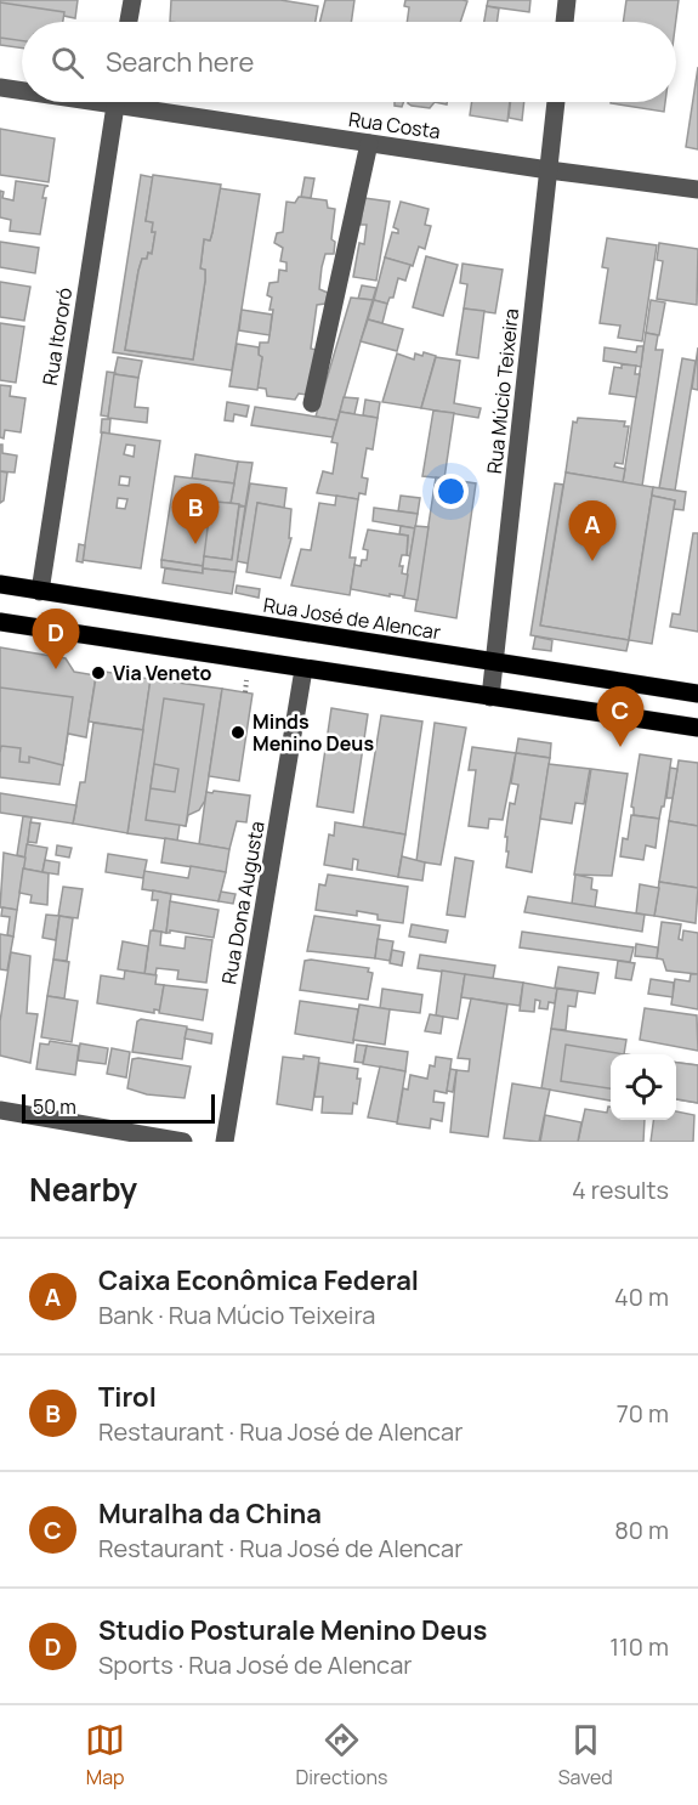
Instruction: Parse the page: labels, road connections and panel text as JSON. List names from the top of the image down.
{
  "streets": {
    "main road": ["Rua José de Alencar"],
    "street": [
      "Rua Costa",
      "Rua Itororó",
      "Rua Múcio Teixeira",
      "Rua Dona Augusta"
    ]
  },
  "crossings": [
    ["Rua Costa", "Rua Múcio Teixeira"],
    ["Rua Itororó", "Rua José de Alencar"],
    ["Rua Múcio Teixeira", "Rua José de Alencar"]
  ],
  "places": ["Via Veneto", "Minds Menino Deus"],
  "scale_bar": "50 m",
  "page": {
    "search": "Search here",
    "pins": [
      "B",
      "A",
      "D",
      "C"
    ],
    "scale": "50 m",
    "heading": ["Nearby", "4 results"],
    "list": [
      {
        "mark": "A",
        "name": "Caixa Econômica Federal",
        "note": "Bank · Rua Múcio Teixeira",
        "value": "40 m"
      },
      {
        "mark": "B",
        "name": "Tirol",
        "note": "Restaurant · Rua José de Alencar",
        "value": "70 m"
      },
      {
        "mark": "C",
        "name": "Muralha da China",
        "note": "Restaurant · Rua José de Alencar",
        "value": "80 m"
      },
      {
        "mark": "D",
        "name": "Studio Posturale Menino Deus",
        "note": "Sports · Rua José de Alencar",
        "value": "110 m"
      }
    ],
    "nav": ["Map", "Directions", "Saved"]
  }
}
